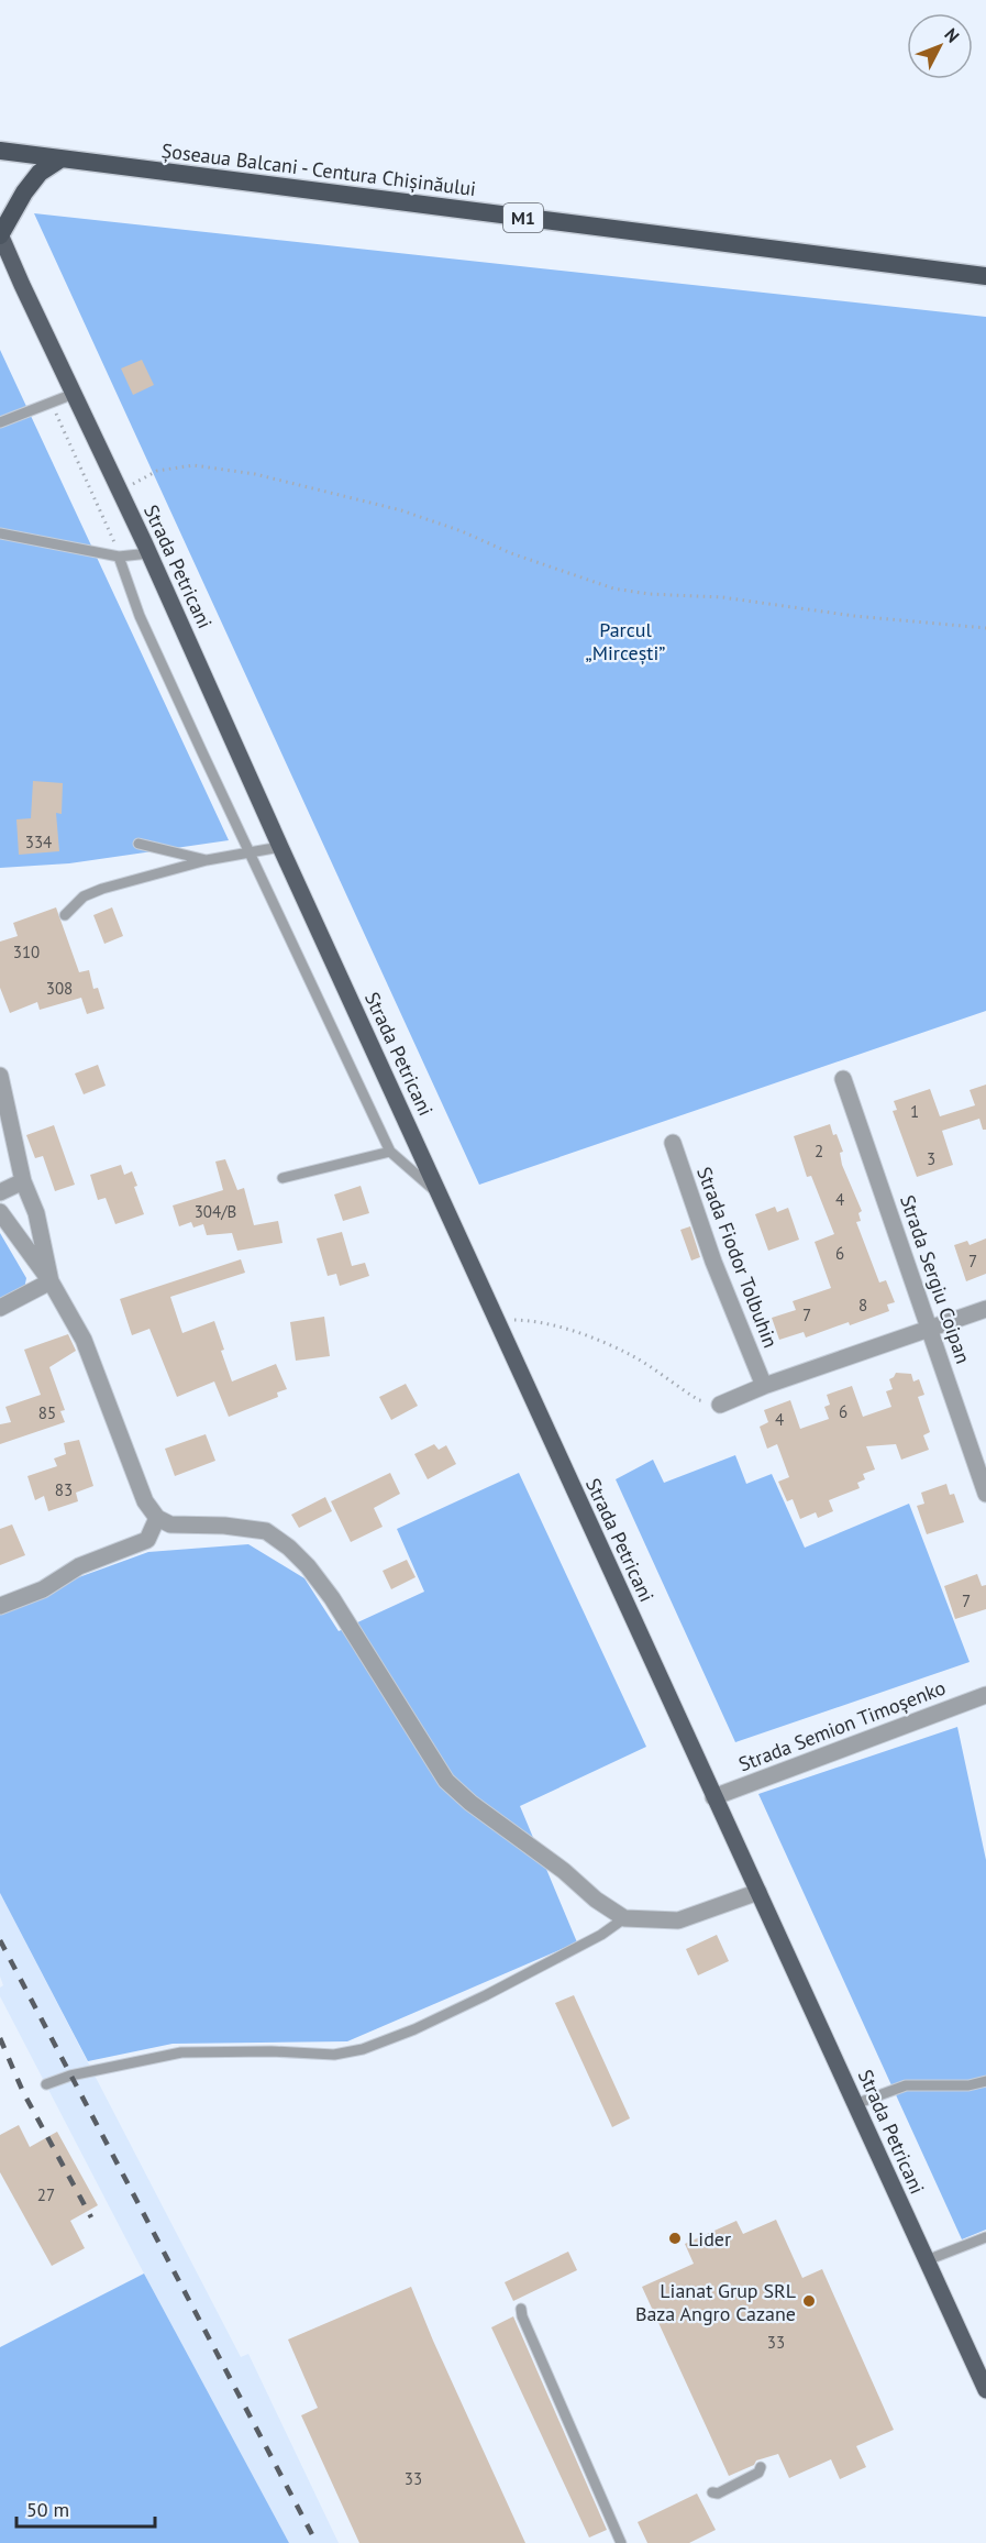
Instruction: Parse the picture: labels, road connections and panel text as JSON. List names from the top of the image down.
{
  "streets": {
    "highway": ["Șoseaua Balcani - Centura Chișinăului", "M1"],
    "main road": ["Strada Petricani"],
    "street": ["Strada Fiodor Tolbuhin", "Strada Sergiu Coipan", "Strada Semion Timoșenko"]
  },
  "crossings": [
    ["Strada Petricani", "Strada Semion Timoșenko"]
  ],
  "parks": ["Parcul „Mircești”"],
  "places": ["Lider", "Lianat Grup SRL Baza Angro Cazane"],
  "house_numbers": [
    "334",
    "310",
    "308",
    "1",
    "2",
    "3",
    "4",
    "304/B",
    "6",
    "7",
    "8",
    "7",
    "6",
    "85",
    "4",
    "83",
    "7",
    "27",
    "33",
    "33"
  ],
  "scale_bar": "50 m",
  "north": "top right"
}
